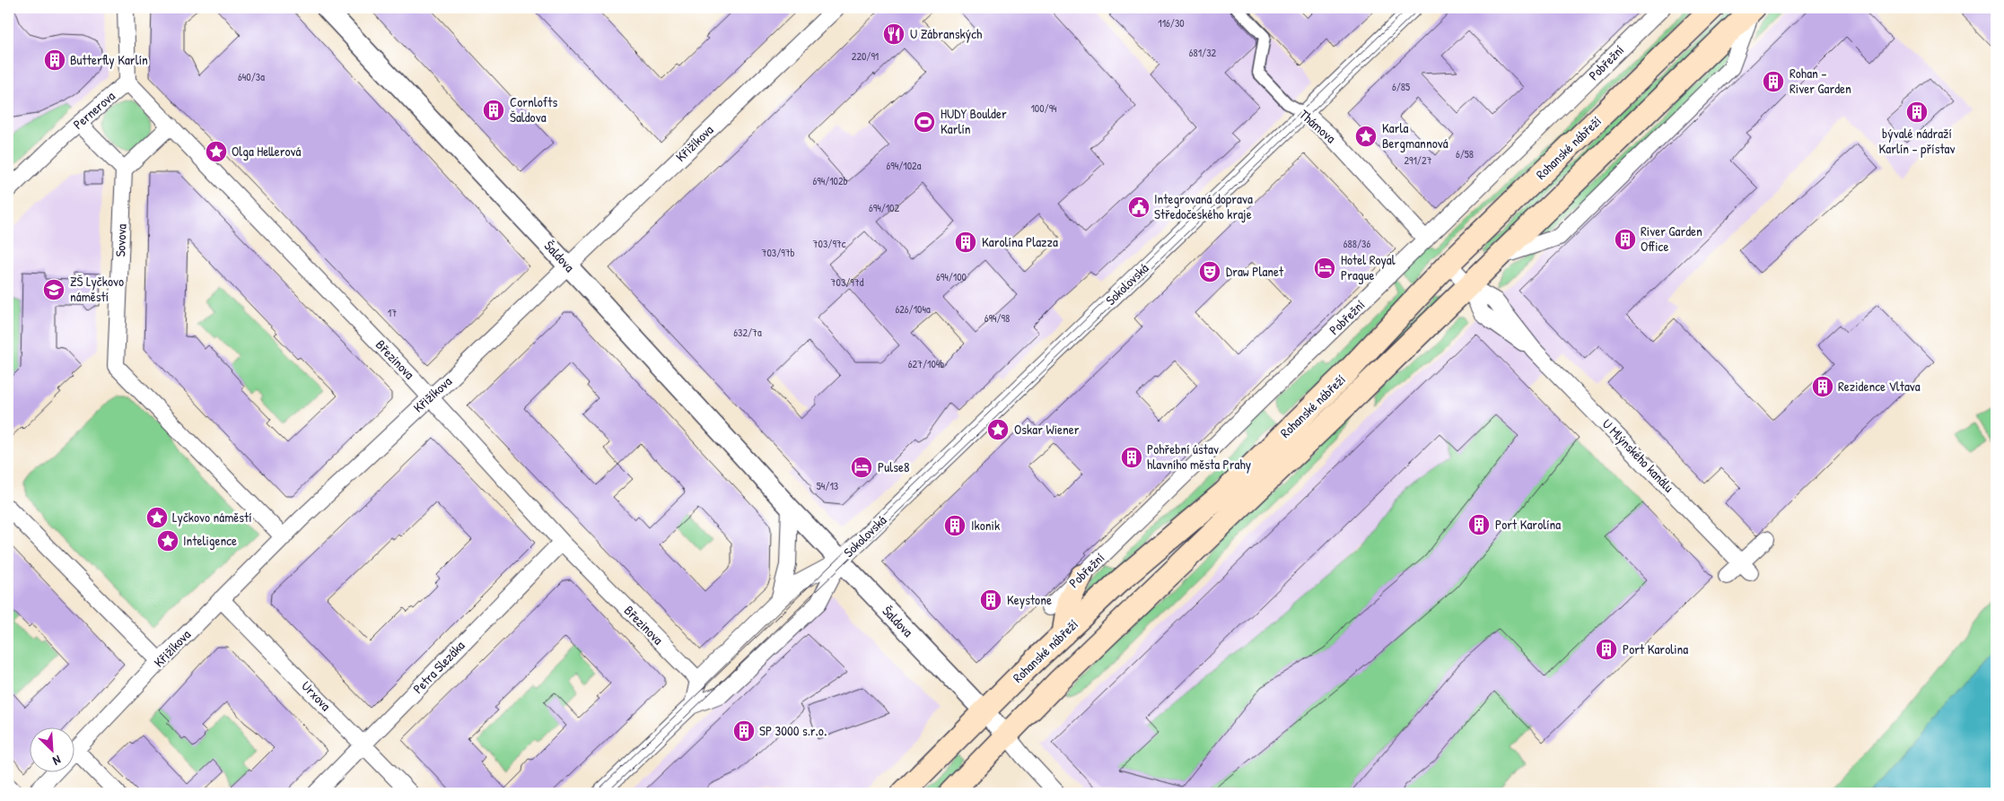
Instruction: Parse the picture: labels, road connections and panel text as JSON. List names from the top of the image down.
{
  "streets": {
    "main road": ["Rohanské nábřeží"],
    "street": [
      "Pobřežní",
      "Pernerova",
      "Thámova",
      "Křižíkova",
      "Sovova",
      "Šaldova",
      "Sokolovská",
      "Březinova",
      "U Mlýnského kanálu",
      "Petra Slezáka",
      "Urxova"
    ]
  },
  "crossings": [
    ["Pobřežní", "Thámova"],
    ["Pernerova", "Březinova"],
    ["Thámova", "Sokolovská"],
    ["Křižíkova", "Sovova"],
    ["Křižíkova", "Šaldova"],
    ["Křižíkova", "Březinova"],
    ["Křižíkova", "Urxova"],
    ["Rohanské nábřeží", "Šaldova"],
    ["Rohanské nábřeží", "U Mlýnského kanálu"],
    ["Šaldova", "Sokolovská"],
    ["Sokolovská", "Březinova"],
    ["Březinova", "Petra Slezáka"],
    ["Petra Slezáka", "Urxova"]
  ],
  "places": {
    "restaurant": ["U Zábranských"],
    "building": [
      "Butterfly Karlín",
      "Rohan – River Garden",
      "Cornlofts Šaldova",
      "bývalé nádraží Karlín - přístav",
      "River Garden Office",
      "Karolína Plazza",
      "Rezidence Vltava",
      "Pohřební ústav hlavního města Prahy",
      "Port Karolína",
      "Ikonik",
      "Keystone",
      "Port Karolina",
      "SP 3000 s.r.o."
    ],
    "sports": ["HUDY Boulder Karlín"],
    "place": [
      "Karla Bergmannová",
      "Olga Hellerová",
      "Oskar Wiener",
      "Lyčkovo náměstí",
      "Inteligence"
    ],
    "public building": ["Integrovaná doprava Středočeského kraje"],
    "hotel": ["Hotel Royal Prague", "Pulse8"],
    "theatre": ["Draw Planet"],
    "school or university": ["ZŠ Lyčkovo náměstí"]
  },
  "house_numbers": [
    "116/30",
    "681/32",
    "220/91",
    "640/3a",
    "6/85",
    "100/94",
    "6/58",
    "291/27",
    "694/102a",
    "694/102b",
    "694/102",
    "703/97c",
    "688/36",
    "703/97b",
    "694/100",
    "703/97d",
    "626/104a",
    "17",
    "694/98",
    "632/7a",
    "627/104b",
    "54/13"
  ],
  "north": "bottom right"
}
